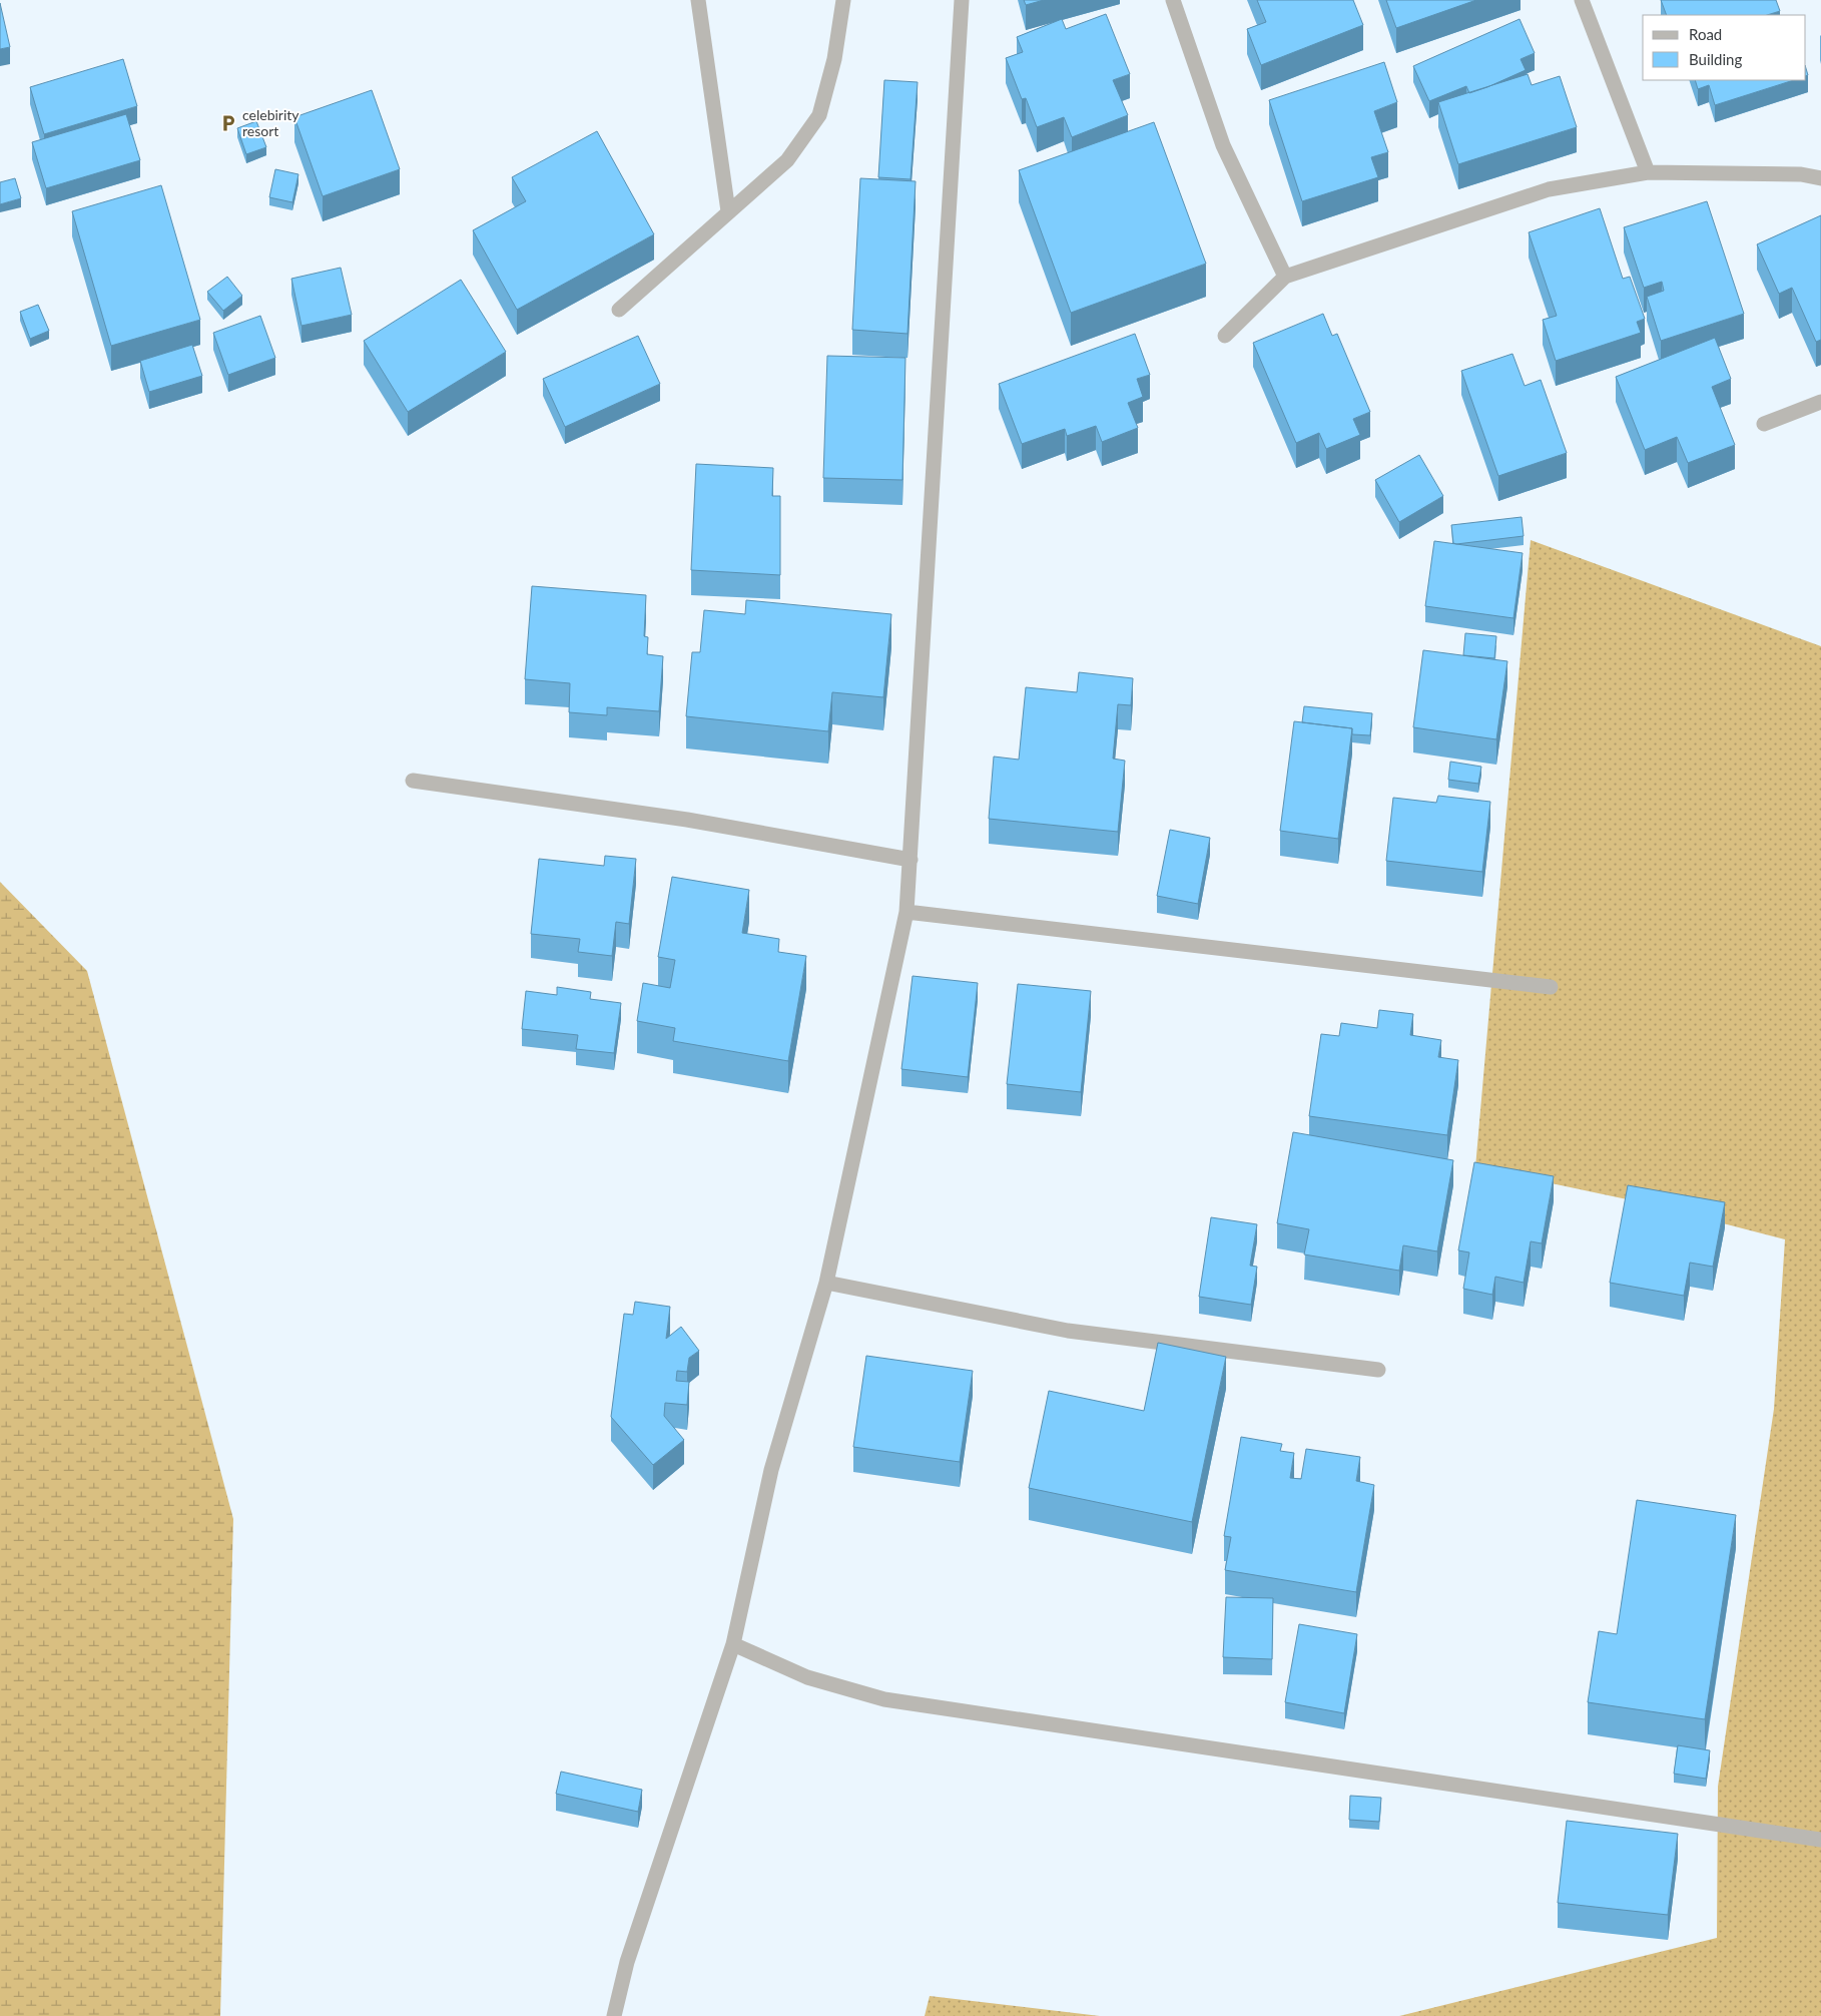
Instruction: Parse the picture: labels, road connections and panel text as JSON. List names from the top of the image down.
{
  "places": {
    "parking": ["celebirity resort"]
  },
  "legend": ["Road", "Building"]
}
